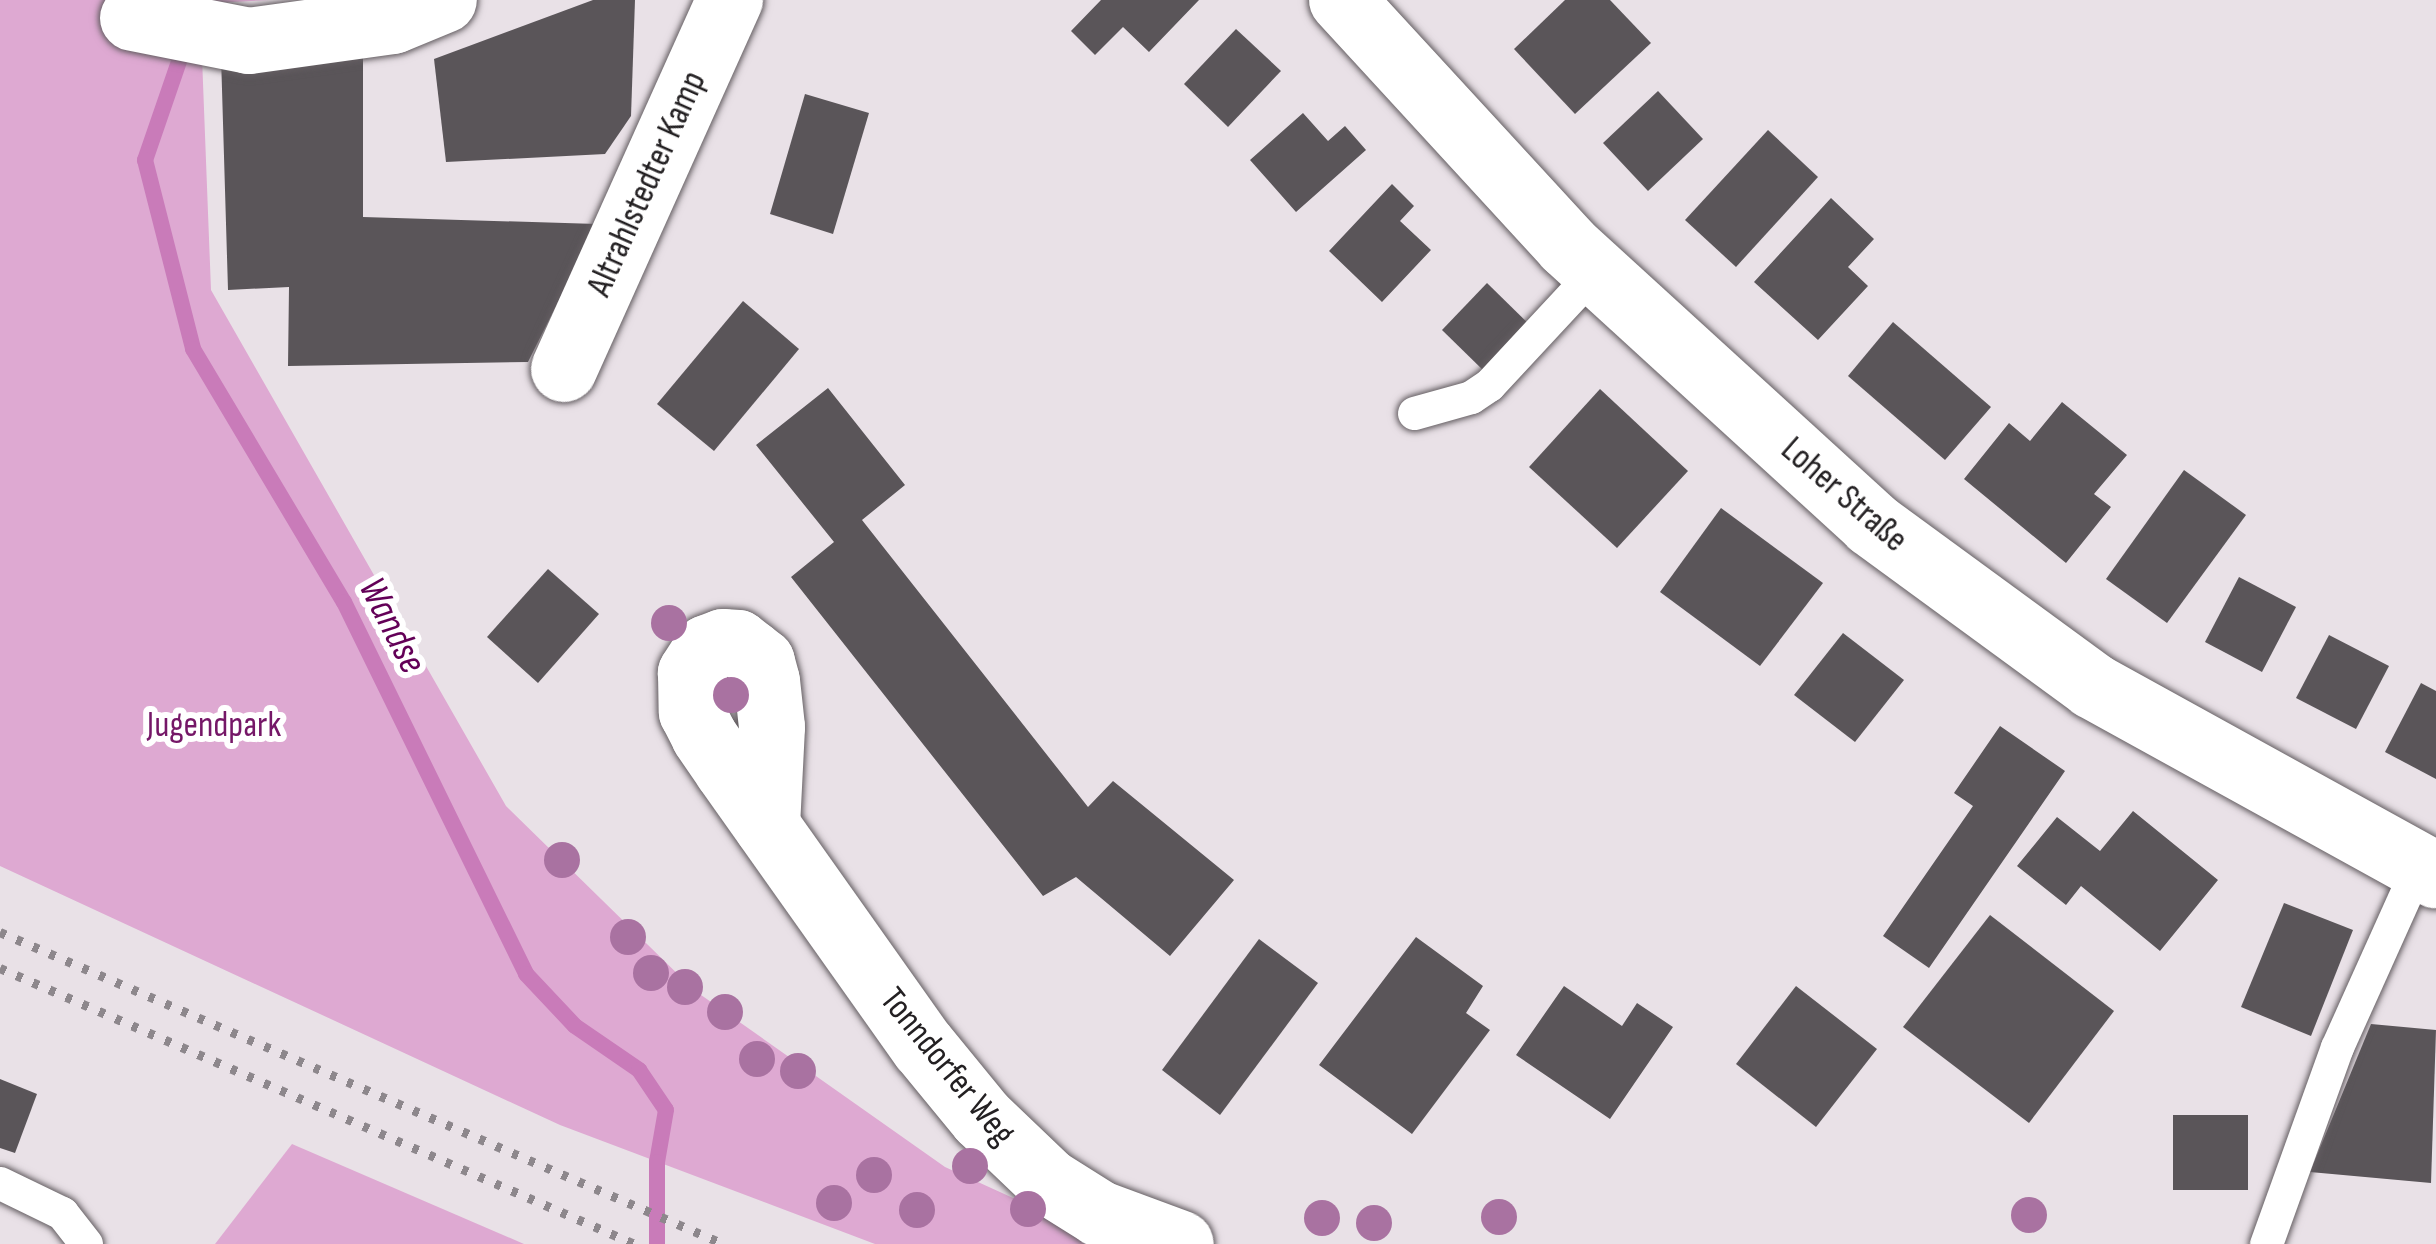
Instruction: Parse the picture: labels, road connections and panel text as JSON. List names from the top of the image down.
{
  "streets": {
    "street": ["Altrahlstedter Kamp", "Loher Straße", "Tonndorfer Weg"]
  },
  "water": ["Wandse"],
  "parks": ["Jugendpark"]
}
